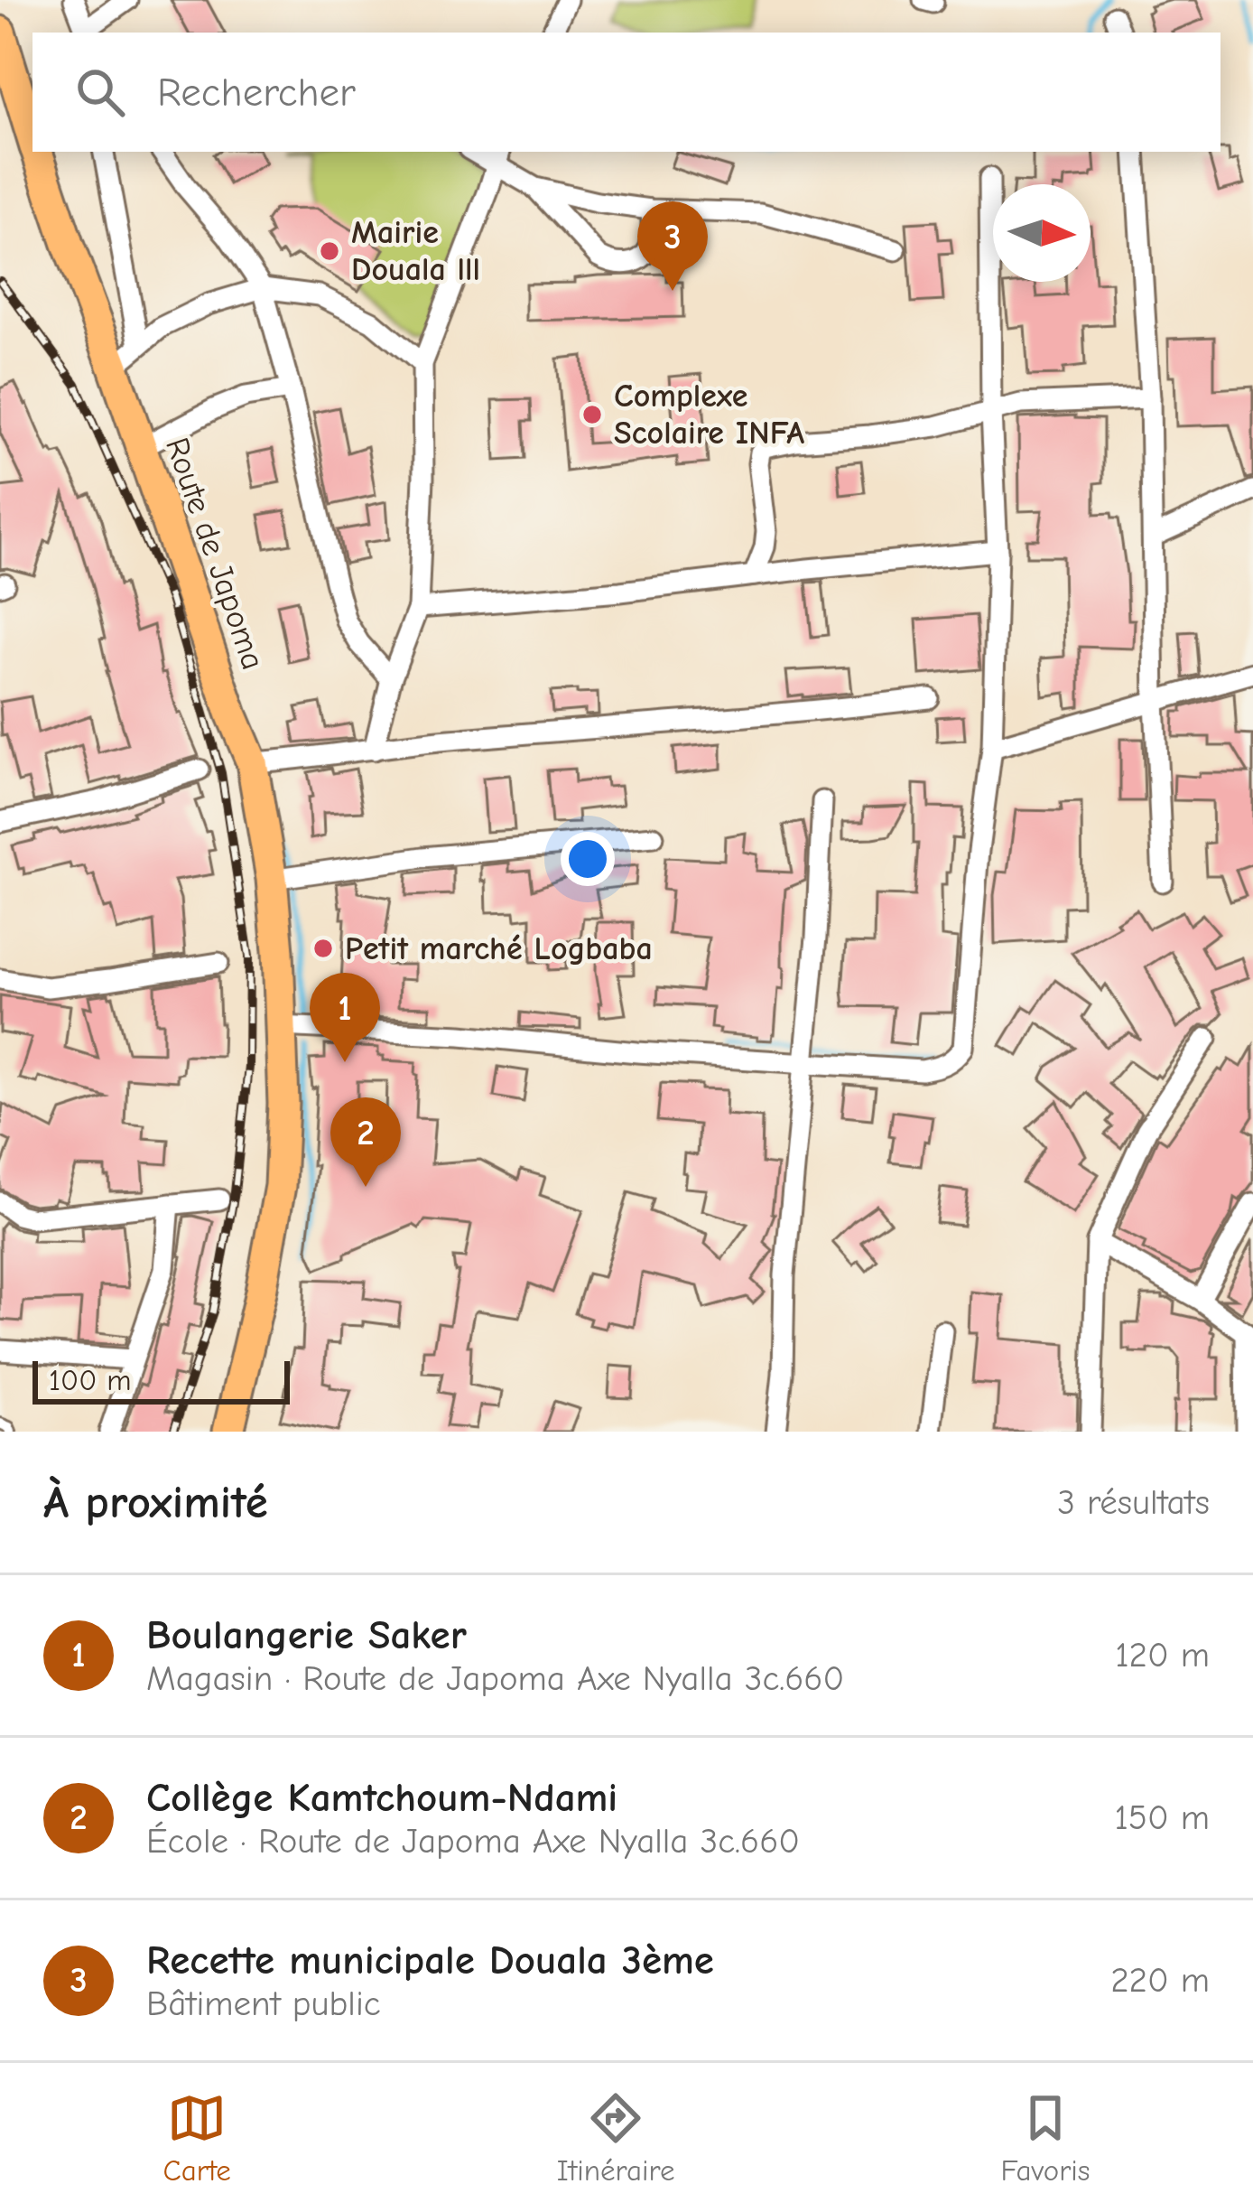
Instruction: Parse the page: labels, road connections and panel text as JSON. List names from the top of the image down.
{
  "streets": {
    "main road": ["Route de Japoma"]
  },
  "places": ["Mairie Douala lll", "Complexe Scolaire INFA", "Petit marché Logbaba"],
  "scale_bar": "100 m",
  "north": "right",
  "page": {
    "search": "Rechercher",
    "pins": ["3", "1", "2"],
    "scale": "100 m",
    "heading": ["À proximité", "3 résultats"],
    "list": [
      {
        "mark": "1",
        "name": "Boulangerie Saker",
        "note": "Magasin · Route de Japoma Axe Nyalla 3c.660",
        "value": "120 m"
      },
      {
        "mark": "2",
        "name": "Collège Kamtchoum-Ndami",
        "note": "École · Route de Japoma Axe Nyalla 3c.660",
        "value": "150 m"
      },
      {
        "mark": "3",
        "name": "Recette municipale Douala 3ème",
        "note": "Bâtiment public",
        "value": "220 m"
      }
    ],
    "nav": ["Carte", "Itinéraire", "Favoris"]
  }
}
